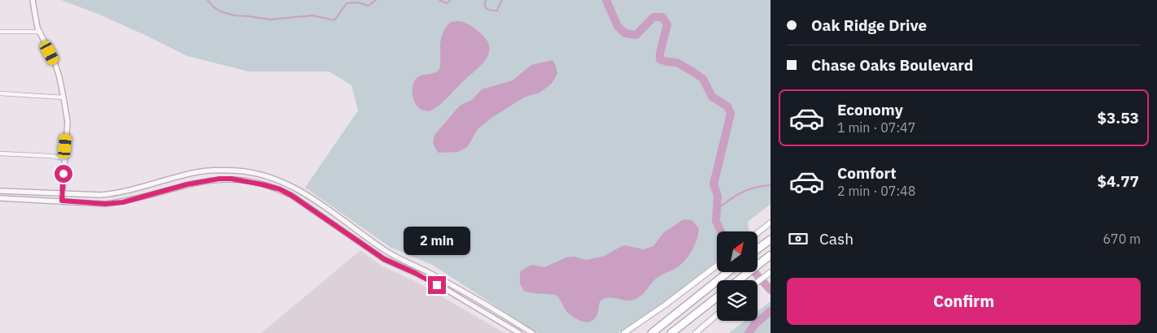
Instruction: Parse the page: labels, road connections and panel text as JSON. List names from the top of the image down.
{
  "north": "top right",
  "page": {
    "banner": ["Oak Ridge Drive", "Chase Oaks Boulevard"],
    "list": [
      {
        "name": "Economy",
        "note": "1 min · 07:47",
        "value": "$3.53"
      },
      {
        "name": "Comfort",
        "note": "2 min · 07:48",
        "value": "$4.77"
      }
    ],
    "pay": ["Cash", "670 m"],
    "bubble": "2 min",
    "buttons": "Confirm"
  }
}
